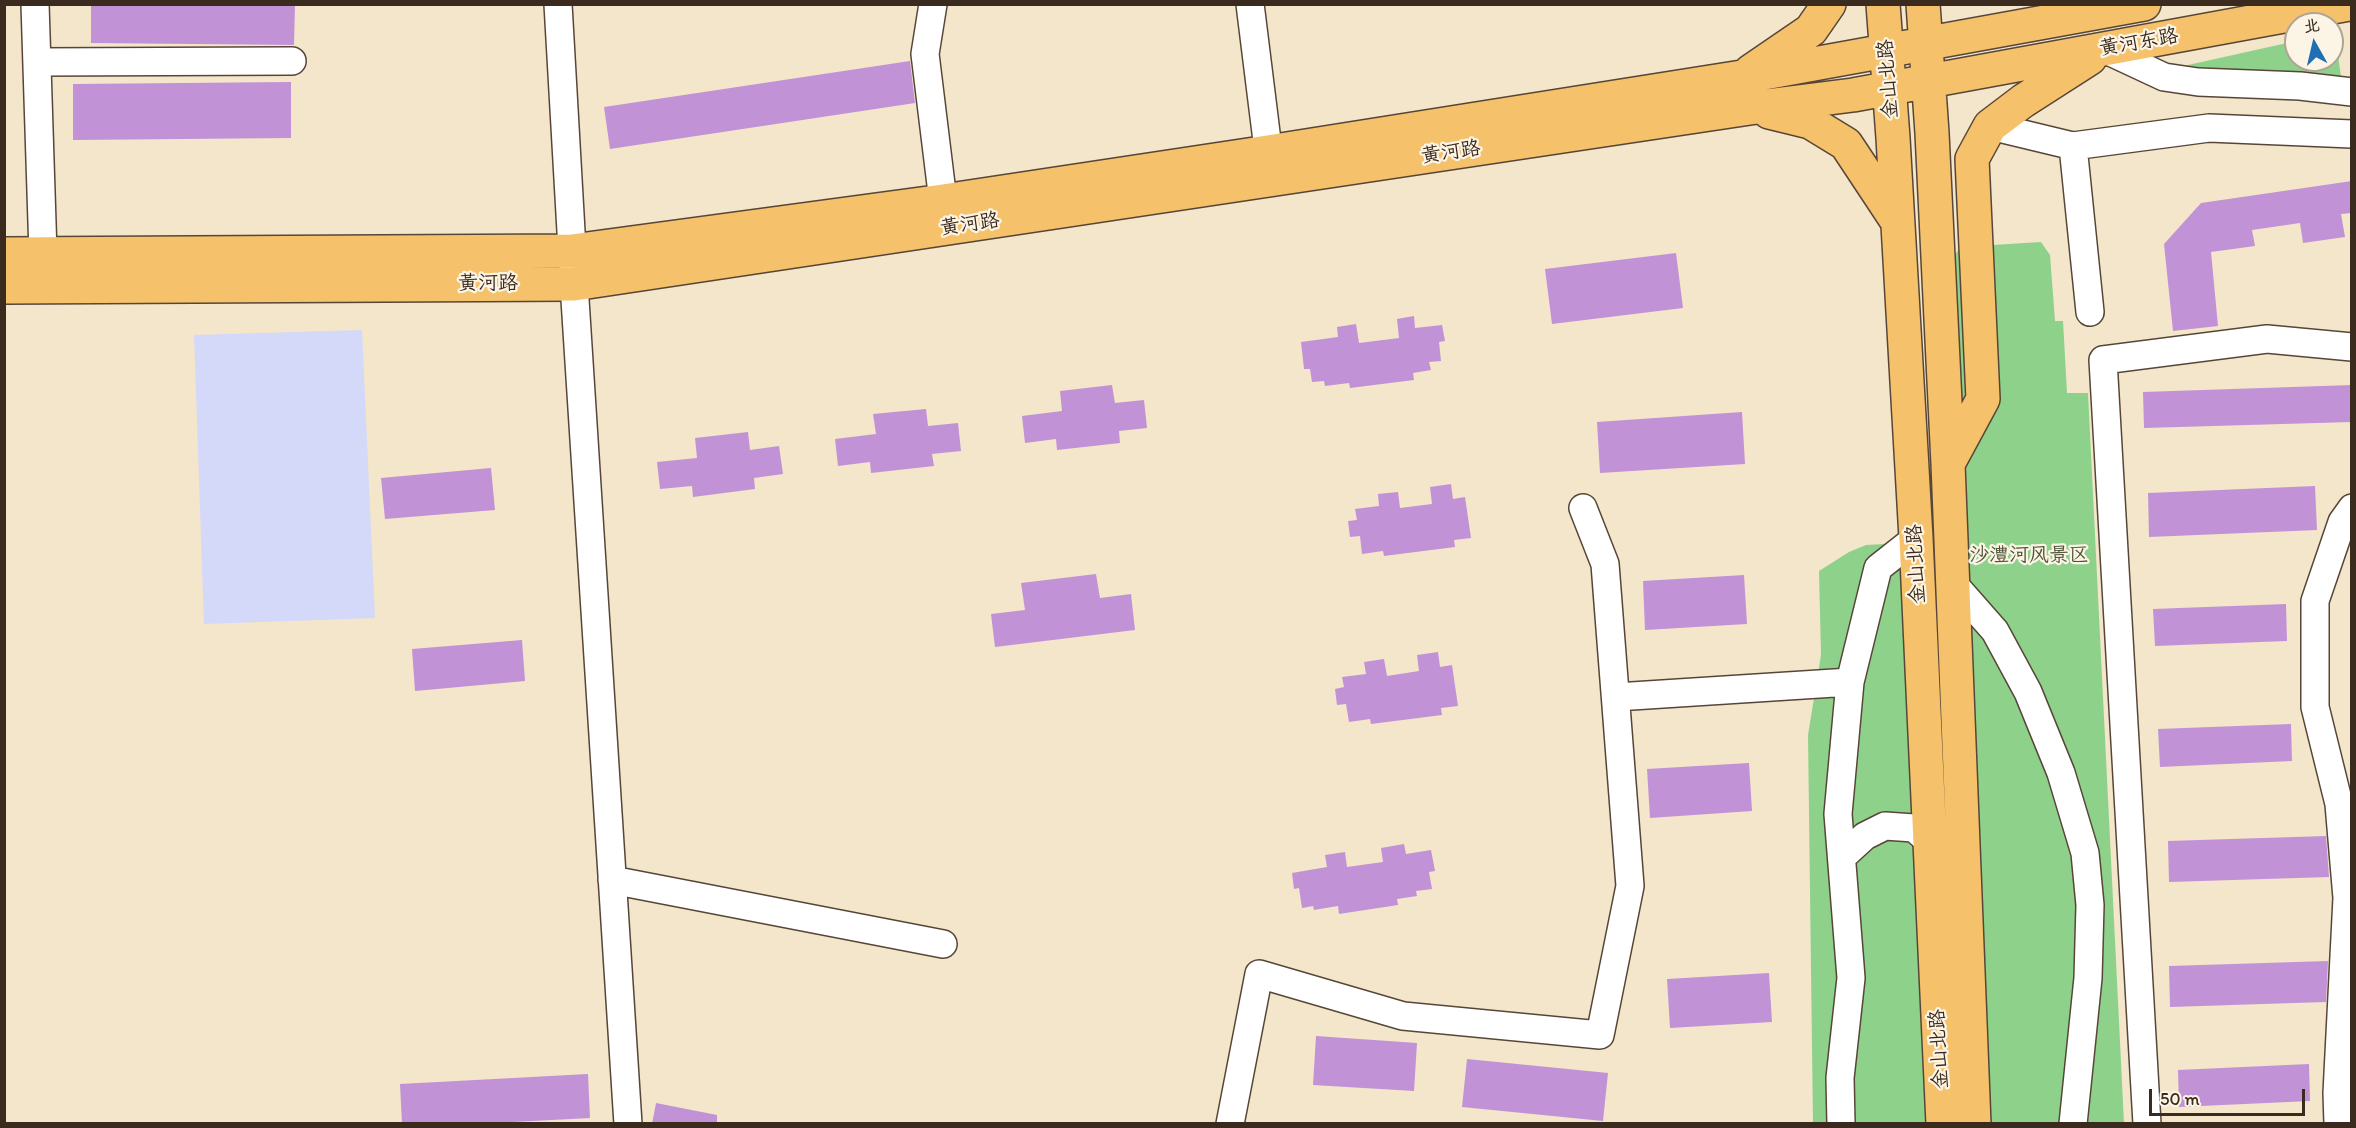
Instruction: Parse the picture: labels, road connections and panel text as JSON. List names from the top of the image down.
{
  "streets": {
    "main road": ["黄河东路", "金山北路", "黄河路"]
  },
  "crossings": [
    ["黄河东路", "金山北路"],
    ["黄河东路", "黄河路"],
    ["金山北路", "黄河路"]
  ],
  "parks": ["沙澧河风景区"],
  "scale_bar": "50 m",
  "north": "top"
}
